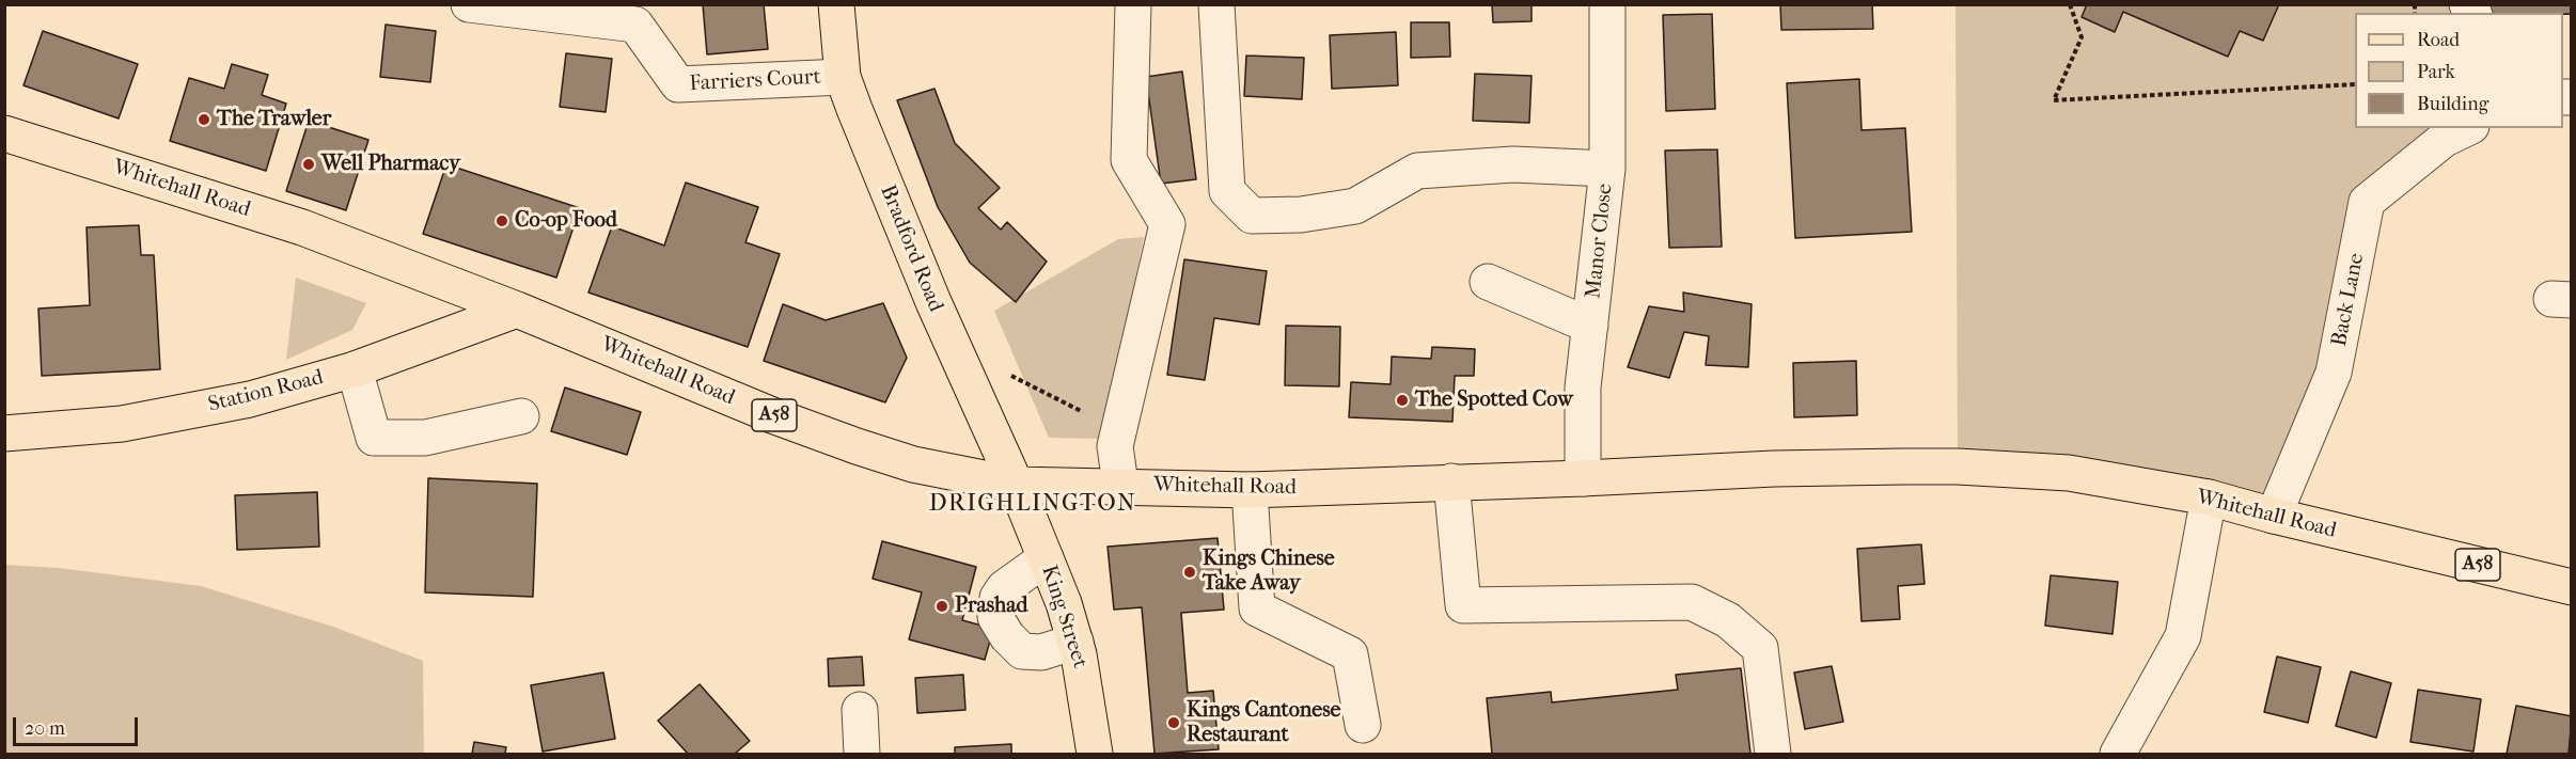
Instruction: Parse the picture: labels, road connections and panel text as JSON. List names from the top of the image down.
{
  "streets": {
    "main road": [
      "Whitehall Road",
      "Bradford Road",
      "Station Road",
      "A58",
      "King Street"
    ],
    "street": ["Farriers Court", "Manor Close", "Back Lane"]
  },
  "crossings": [
    ["Farriers Court", "Bradford Road"],
    ["Whitehall Road", "Manor Close"],
    ["Whitehall Road", "Bradford Road"],
    ["Whitehall Road", "Back Lane"],
    ["Whitehall Road", "Station Road"],
    ["Whitehall Road", "King Street"],
    ["Bradford Road", "King Street"]
  ],
  "districts": ["DRIGHLINGTON"],
  "places": [
    "The Trawler",
    "Well Pharmacy",
    "Co-op Food",
    "The Spotted Cow",
    "Kings Chinese Take Away",
    "Prashad",
    "Kings Cantonese Restaurant"
  ],
  "legend": ["Road", "Park", "Building"],
  "scale_bar": "20 m"
}
